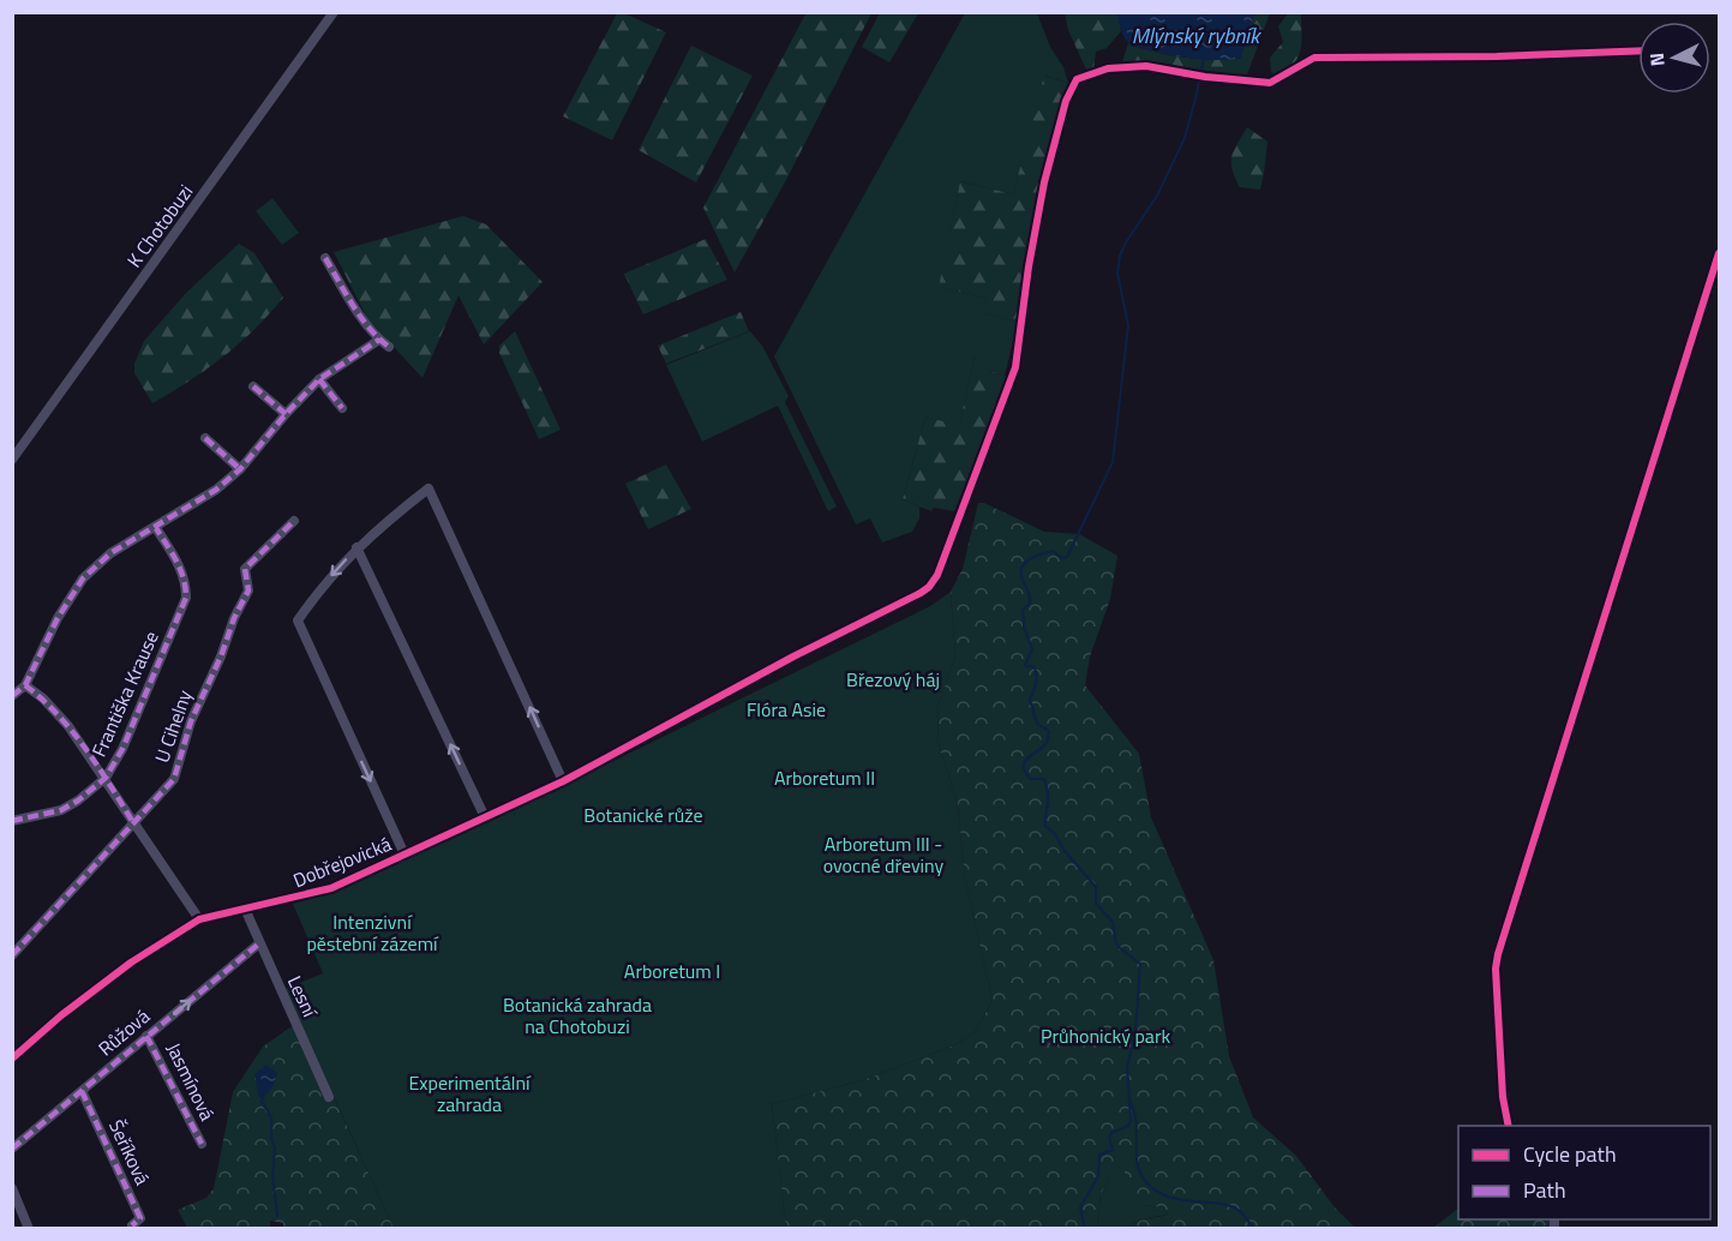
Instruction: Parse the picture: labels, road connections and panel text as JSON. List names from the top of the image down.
{
  "streets": {
    "street": [
      "K Chotobuzi",
      "Františka Krause",
      "U Cihelny",
      "Dobřejovická",
      "Lesní",
      "Růžová",
      "Jasmínová",
      "Šeříková"
    ]
  },
  "crossings": [
    ["Dobřejovická", "Lesní"],
    ["Lesní", "Růžová"],
    ["Růžová", "Jasmínová"],
    ["Růžová", "Šeříková"]
  ],
  "one_way": ["Růžová"],
  "water": ["Mlýnský rybník"],
  "parks": [
    "Březový háj",
    "Flóra Asie",
    "Arboretum II",
    "Botanické růže",
    "Arboretum III - ovocné dřeviny",
    "Intenzivní pěstební zázemí",
    "Arboretum I",
    "Botanická zahrada na Chotobuzi",
    "Průhonický park",
    "Experimentální zahrada"
  ],
  "legend": ["Cycle path", "Path"],
  "north": "left"
}
